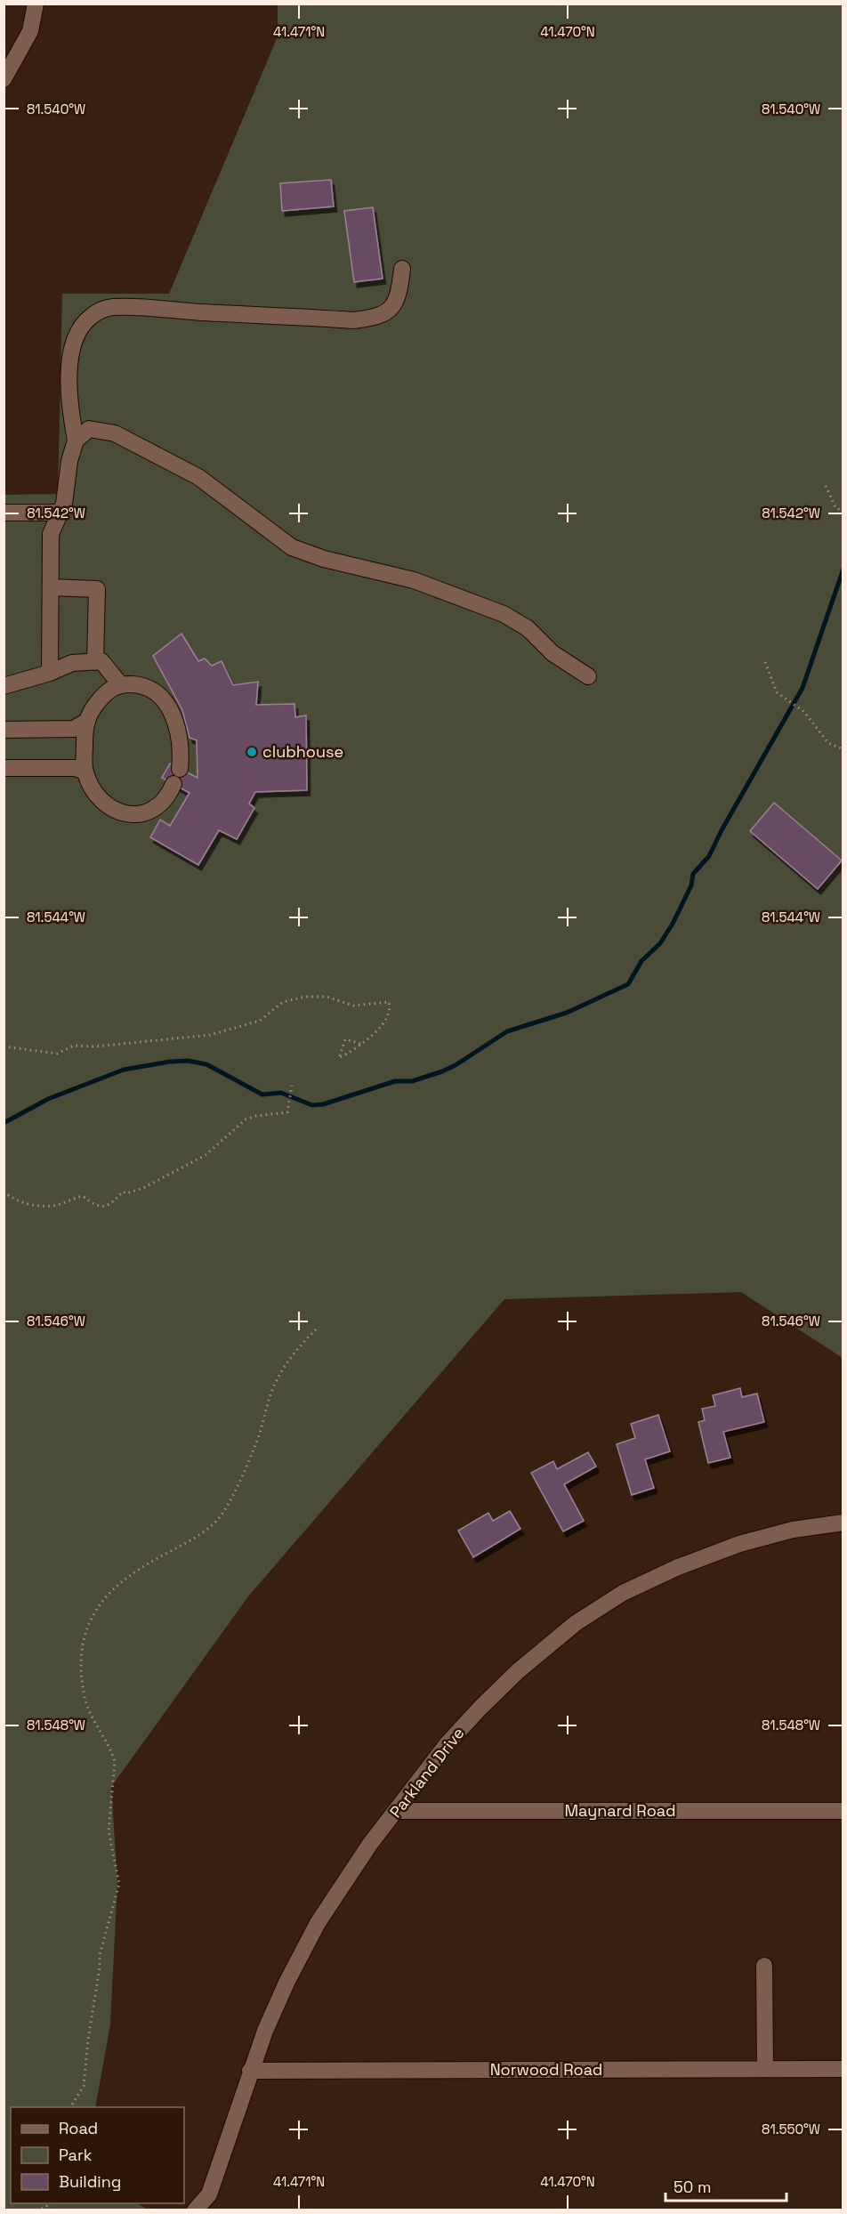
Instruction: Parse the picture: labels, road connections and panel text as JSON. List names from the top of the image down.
{
  "streets": {
    "street": ["Parkland Drive", "Maynard Road", "Norwood Road"]
  },
  "crossings": [
    ["Parkland Drive", "Maynard Road"],
    ["Parkland Drive", "Norwood Road"]
  ],
  "places": ["clubhouse"],
  "legend": ["Road", "Park", "Building"],
  "scale_bar": "50 m",
  "coordinates": [
    "41.471°N",
    "41.470°N",
    "81.540°W",
    "81.542°W",
    "81.544°W",
    "81.546°W",
    "81.548°W",
    "81.550°W"
  ]
}
